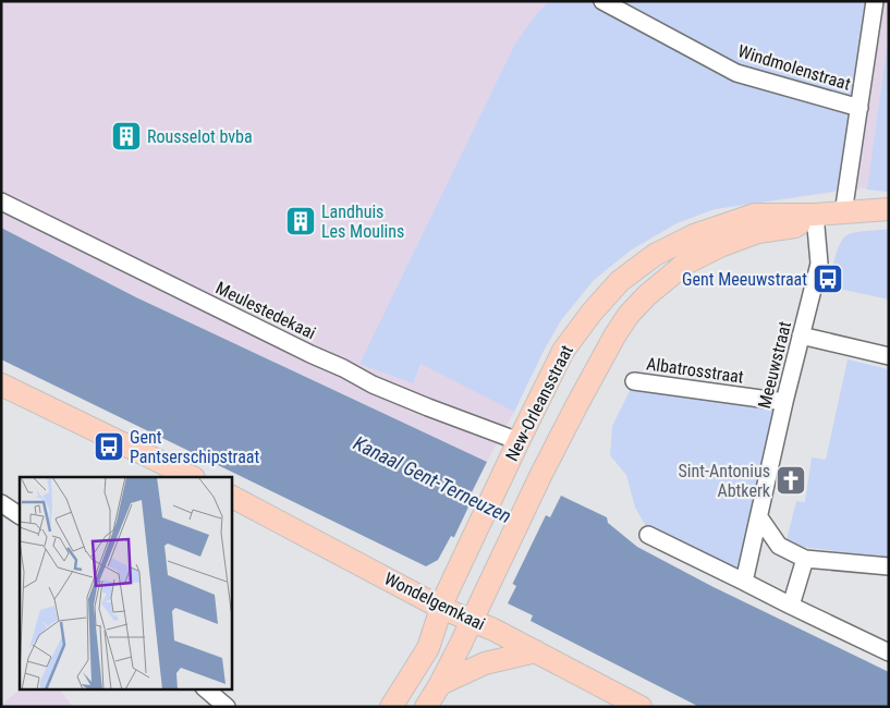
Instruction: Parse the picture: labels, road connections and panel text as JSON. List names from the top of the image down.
{
  "streets": {
    "main road": ["New-Orleansstraat", "Wondelgemkaai"],
    "street": [
      "Windmolenstraat",
      "Meulestedekaai",
      "Meeuwstraat",
      "Albatrosstraat"
    ]
  },
  "crossings": [
    ["Meulestedekaai", "New-Orleansstraat"],
    ["Meeuwstraat", "Albatrosstraat"],
    ["Meeuwstraat", "New-Orleansstraat"],
    ["New-Orleansstraat", "Wondelgemkaai"]
  ],
  "water": ["Kanaal Gent-Terneuzen"],
  "places": {
    "building": ["Rousselot bvba", "Landhuis Les Moulins"],
    "bus stop": ["Gent Meeuwstraat", "Gent Pantserschipstraat"],
    "church": ["Sint-Antonius Abtkerk"]
  }
}
